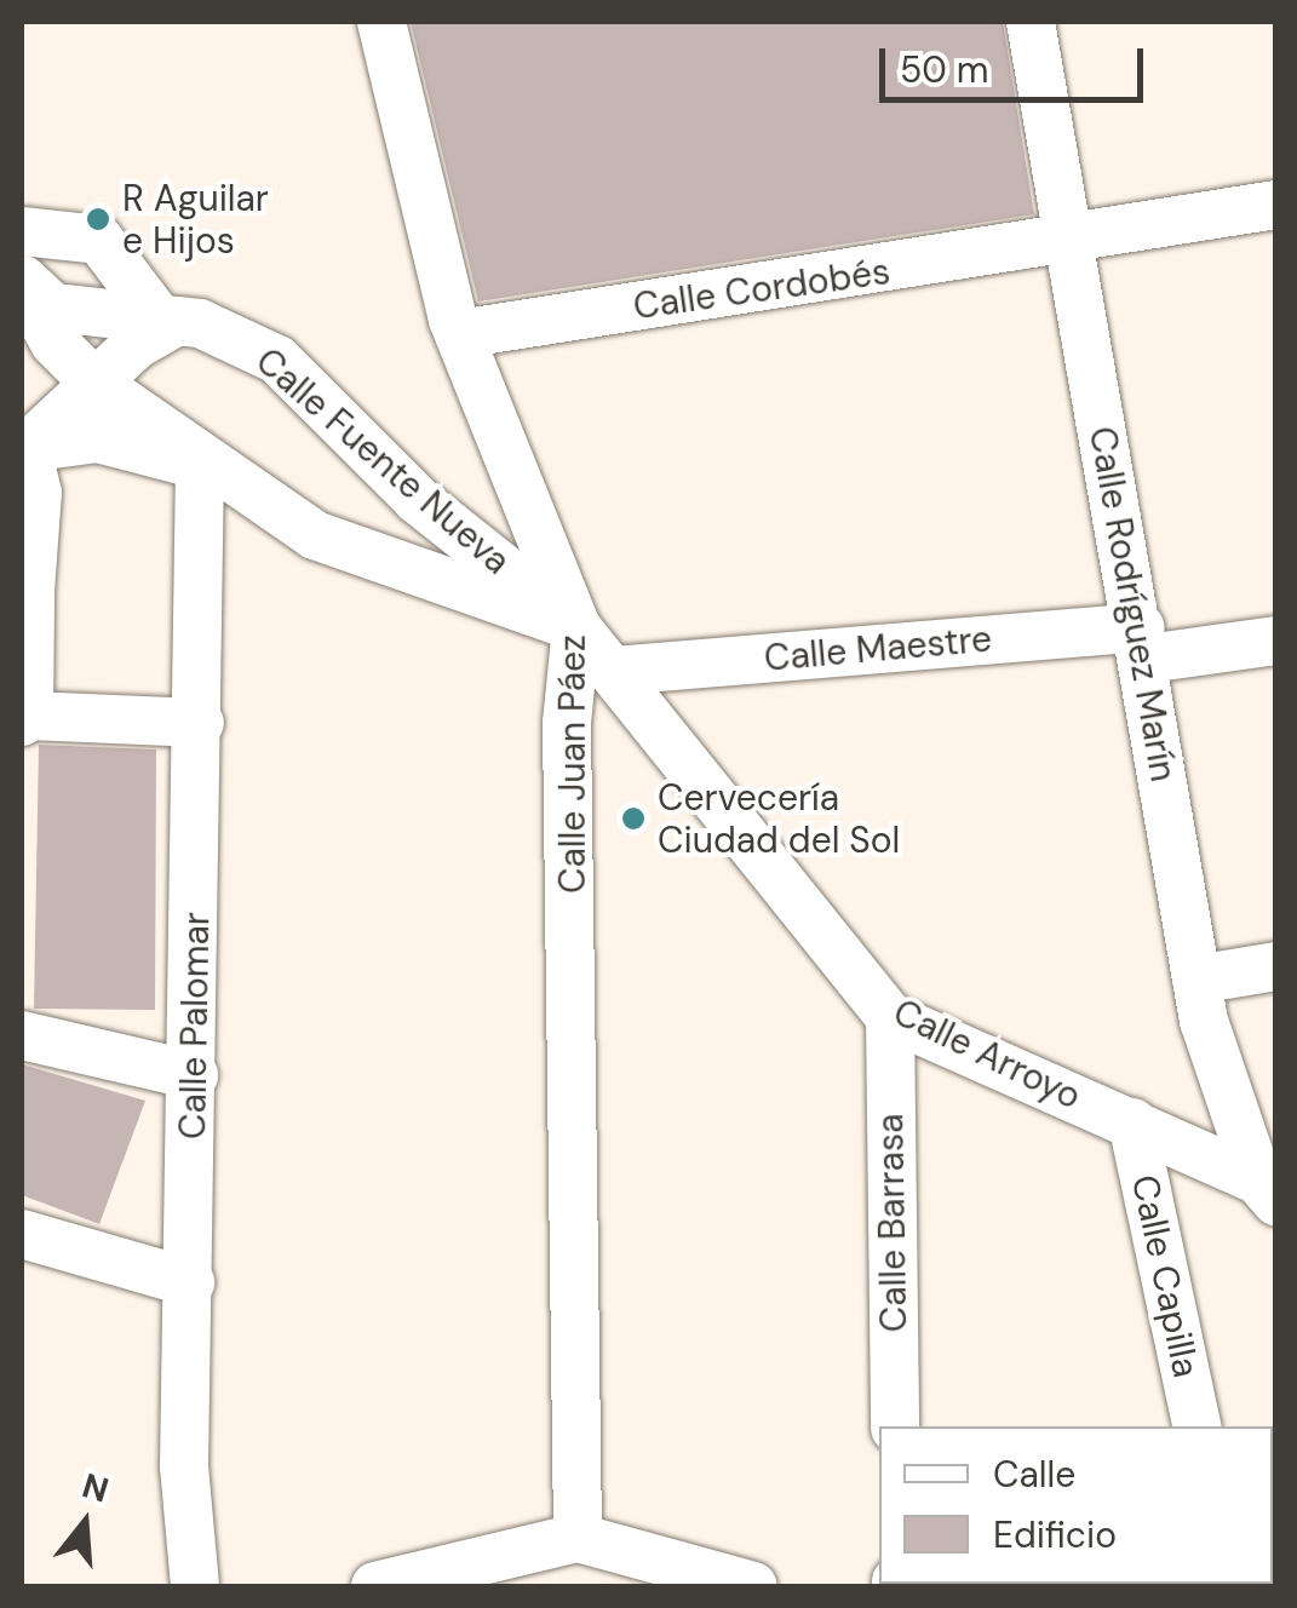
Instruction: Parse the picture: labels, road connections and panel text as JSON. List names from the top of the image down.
{
  "streets": {
    "street": [
      "Calle Cordobés",
      "Calle Fuente Nueva",
      "Calle Rodríguez Marín",
      "Calle Maestre",
      "Calle Juan Páez",
      "Calle Palomar",
      "Calle Arroyo",
      "Calle Barrasa",
      "Calle Capilla"
    ]
  },
  "crossings": [
    ["Calle Cordobés", "Calle Rodríguez Marín"],
    ["Calle Cordobés", "Calle Juan Páez"],
    ["Calle Fuente Nueva", "Calle Juan Páez"],
    ["Calle Fuente Nueva", "Calle Arroyo"],
    ["Calle Rodríguez Marín", "Calle Maestre"],
    ["Calle Rodríguez Marín", "Calle Arroyo"],
    ["Calle Maestre", "Calle Arroyo"],
    ["Calle Juan Páez", "Calle Arroyo"],
    ["Calle Arroyo", "Calle Barrasa"],
    ["Calle Arroyo", "Calle Capilla"]
  ],
  "places": ["R Aguilar e Hijos", "Cervecería Ciudad del Sol"],
  "legend": ["Calle", "Edificio"],
  "scale_bar": "50 m",
  "north": "top"
}
